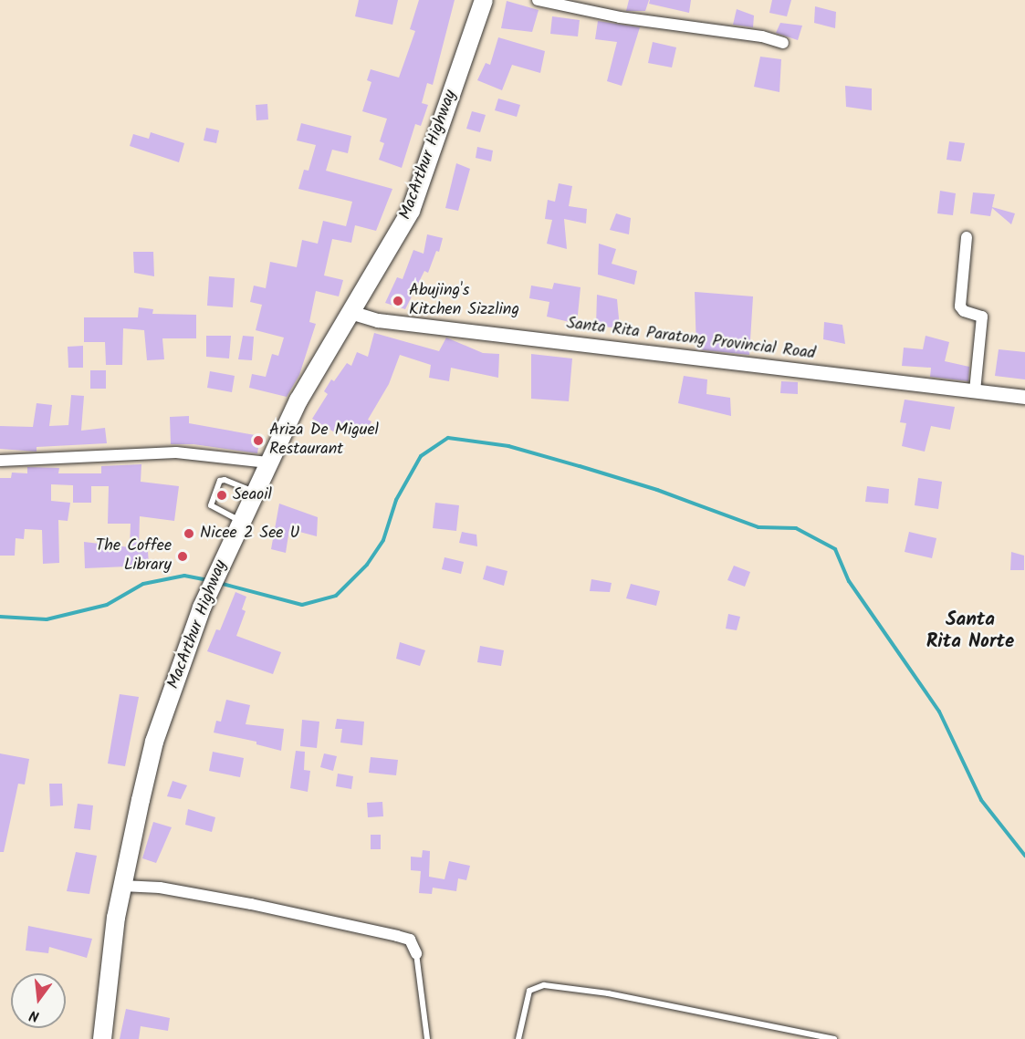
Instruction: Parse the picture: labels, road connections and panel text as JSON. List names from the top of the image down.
{
  "streets": {
    "highway": ["MacArthur Highway"],
    "street": ["Santa Rita Paratong Provincial Road"]
  },
  "crossings": [
    ["MacArthur Highway", "Santa Rita Paratong Provincial Road"]
  ],
  "districts": ["Santa Rita Norte"],
  "places": [
    "Abujing's Kitchen Sizzling",
    "Ariza De Miguel Restaurant",
    "Seaoil",
    "Nicee 2 See U",
    "The Coffee Library"
  ],
  "north": "bottom"
}
